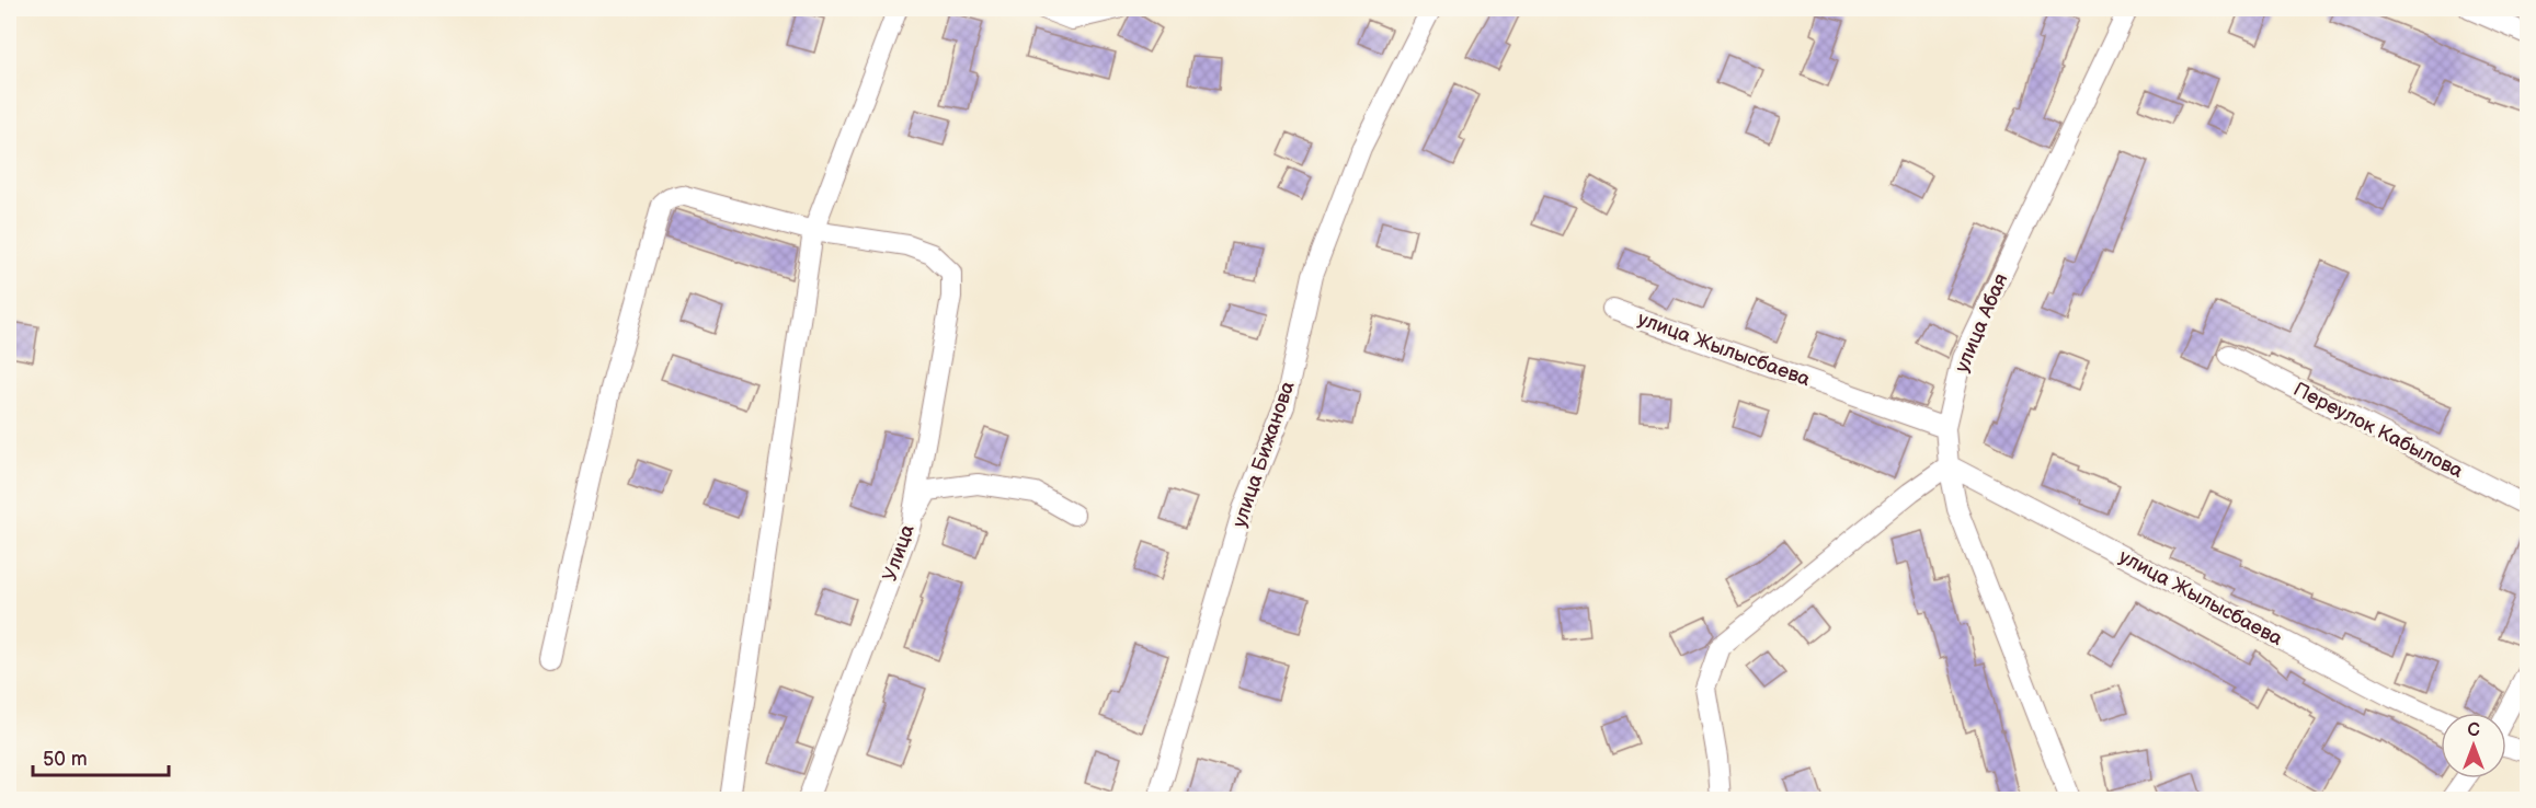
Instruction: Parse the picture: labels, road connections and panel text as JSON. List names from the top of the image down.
{
  "streets": {
    "street": [
      "улица Абая",
      "улица Жылысбаева",
      "Переулок Кабылова",
      "улица Бижанова",
      "Улица"
    ]
  },
  "crossings": [
    ["улица Абая", "улица Жылысбаева"]
  ],
  "scale_bar": "50 m",
  "north": "top"
}
